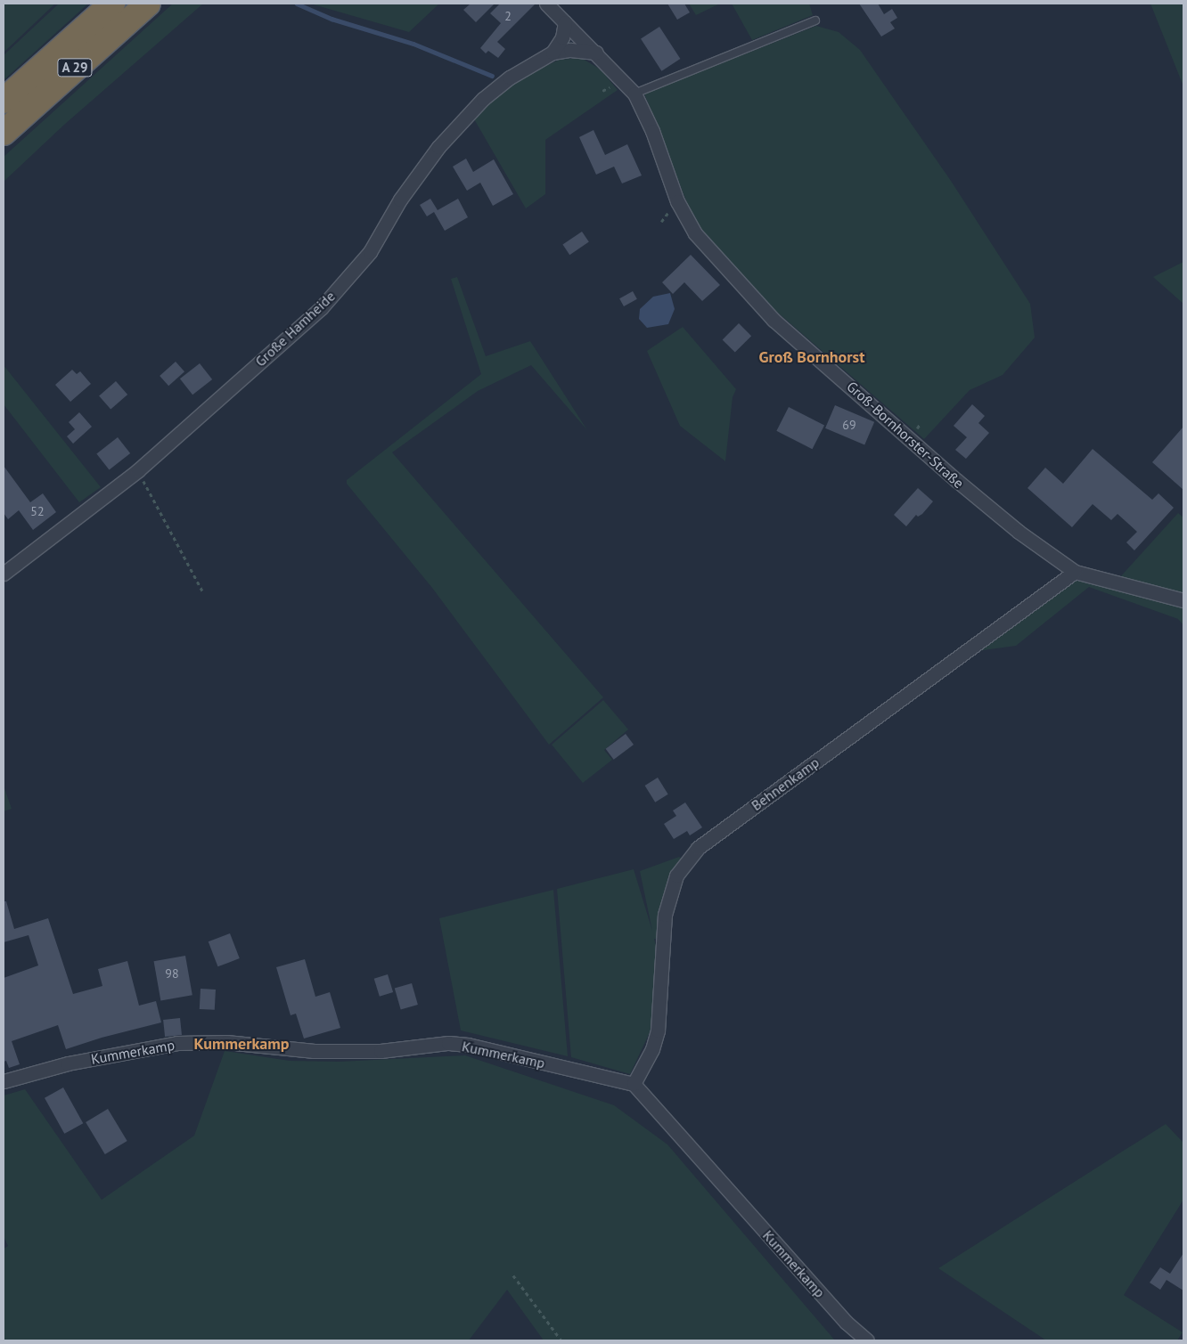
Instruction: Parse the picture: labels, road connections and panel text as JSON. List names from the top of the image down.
{
  "streets": {
    "highway": ["A 29"],
    "street": [
      "Große Hamheide",
      "Groß-Bornhorster-Straße",
      "Behnenkamp",
      "Kummerkamp"
    ]
  },
  "crossings": [
    ["Große Hamheide", "Groß-Bornhorster-Straße"],
    ["Groß-Bornhorster-Straße", "Behnenkamp"],
    ["Behnenkamp", "Kummerkamp"]
  ],
  "districts": ["Groß Bornhorst", "Kummerkamp"],
  "house_numbers": [
    "2",
    "69",
    "52",
    "98"
  ]
}
